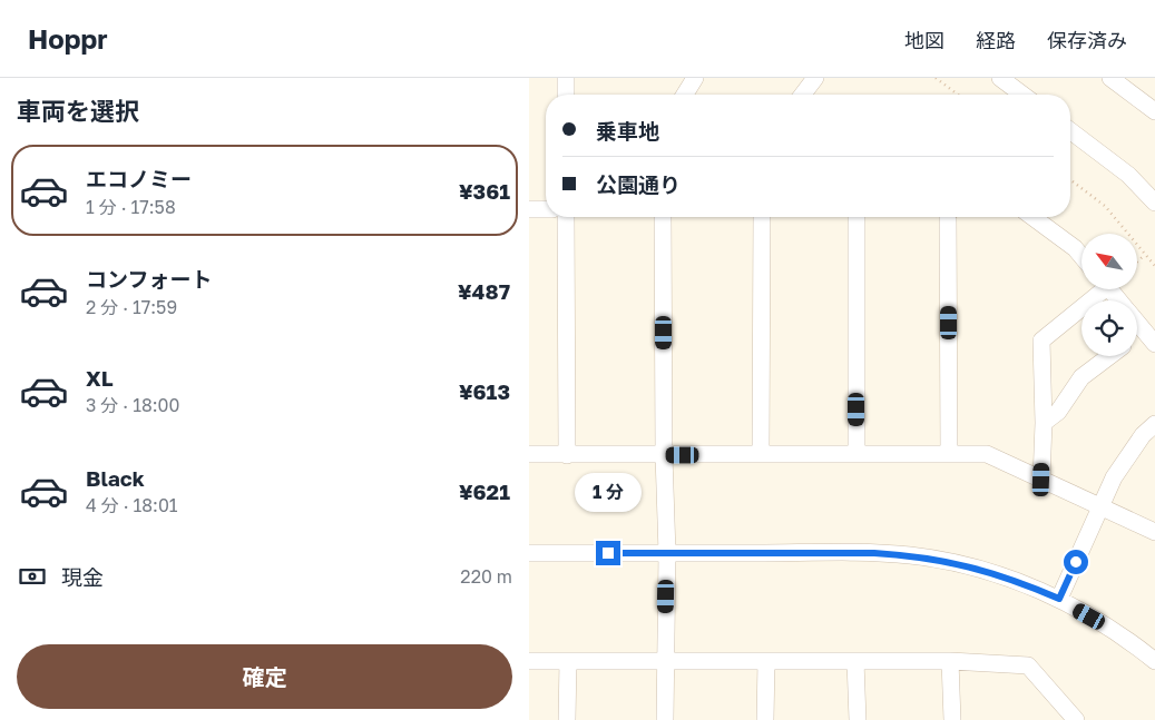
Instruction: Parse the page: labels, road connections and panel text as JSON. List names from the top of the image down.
{
  "north": "top left",
  "page": {
    "header": "Hoppr",
    "nav": ["地図", "経路", "保存済み"],
    "heading": "車両を選択",
    "banner": ["乗車地", "公園通り"],
    "list": [
      {
        "name": "エコノミー",
        "note": "1 分 · 17:58",
        "value": "¥361"
      },
      {
        "name": "コンフォート",
        "note": "2 分 · 17:59",
        "value": "¥487"
      },
      {
        "name": "XL",
        "note": "3 分 · 18:00",
        "value": "¥613"
      },
      {
        "name": "Black",
        "note": "4 分 · 18:01",
        "value": "¥621"
      }
    ],
    "bubble": "1 分",
    "pay": ["現金", "220 m"],
    "buttons": "確定"
  }
}
